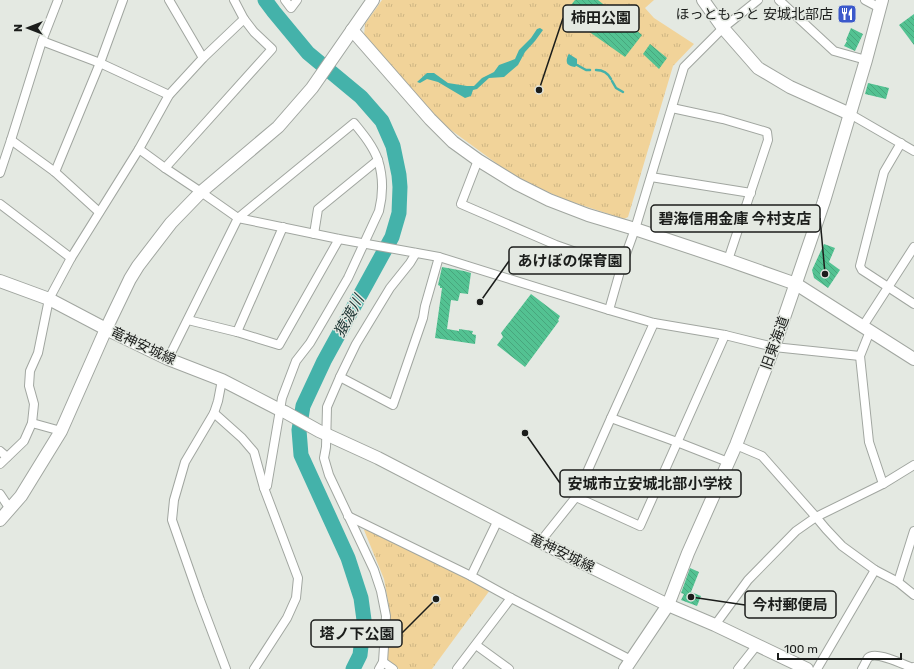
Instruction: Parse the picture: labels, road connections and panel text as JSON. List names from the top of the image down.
{
  "streets": {
    "street": ["旧東海道", "竜神安城線"]
  },
  "crossings": [
    ["旧東海道", "竜神安城線"]
  ],
  "water": ["猿渡川"],
  "places": {
    "restaurant": ["ほっともっと 安城北部店"],
    "other": [
      "柿田公園",
      "碧海信用金庫 今村支店",
      "あけぼの保育園",
      "安城市立安城北部小学校",
      "今村郵便局",
      "塔ノ下公園"
    ]
  },
  "scale_bar": "100 m",
  "north": "left"
}
